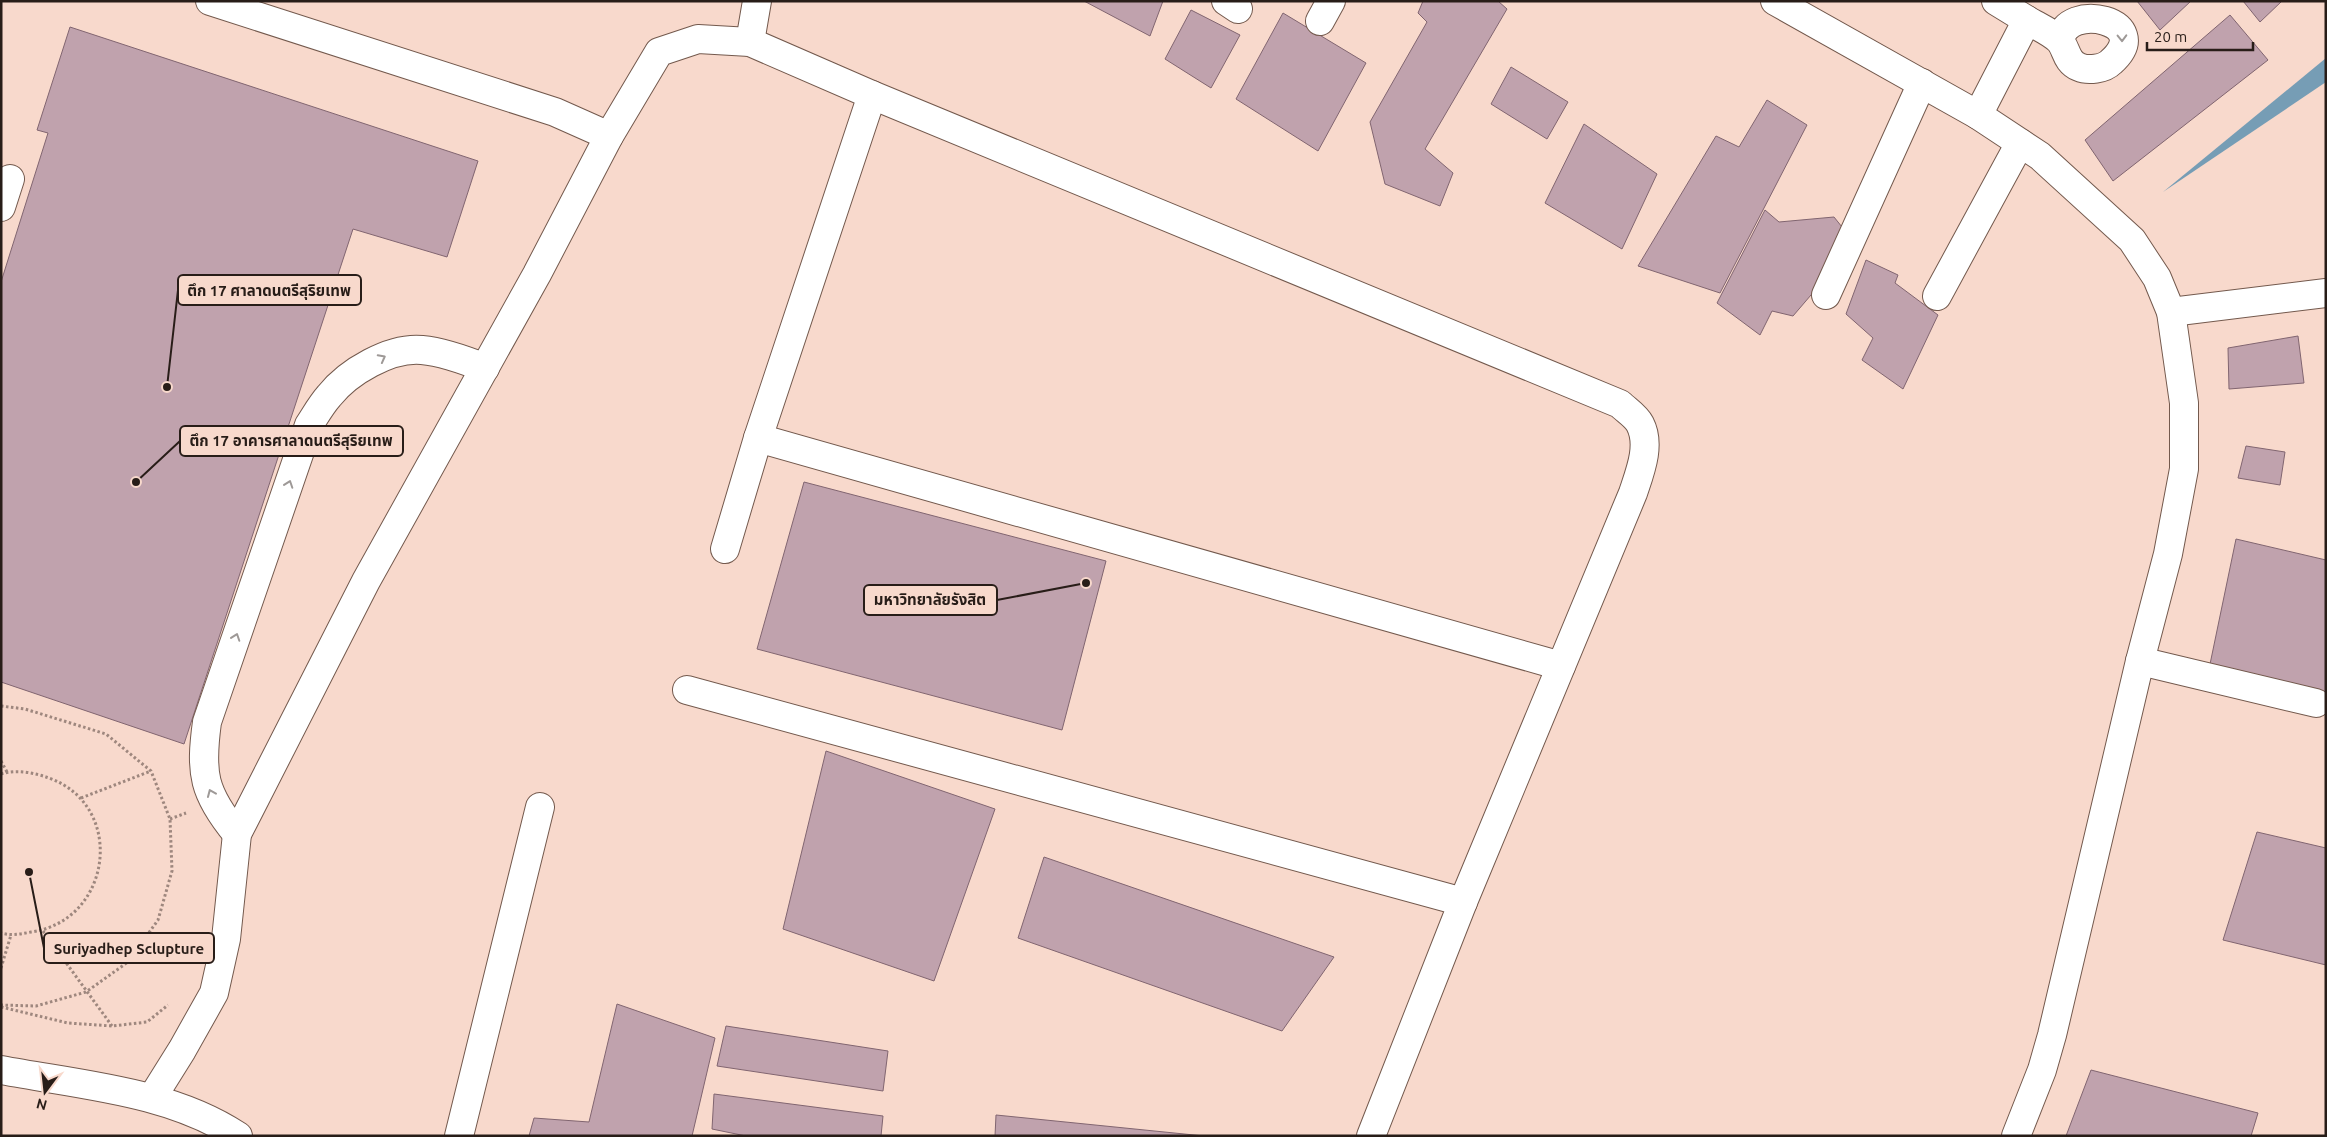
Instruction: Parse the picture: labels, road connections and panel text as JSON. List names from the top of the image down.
{
  "places": [
    "ตึก 17 ศาลาดนตรีสุริยเทพ",
    "ตึก 17 อาคารศาลาดนตรีสุริยเทพ",
    "มหาวิทยาลัยรังสิต",
    "Suriyadhep Sclupture"
  ],
  "scale_bar": "20 m",
  "north": "bottom"
}
